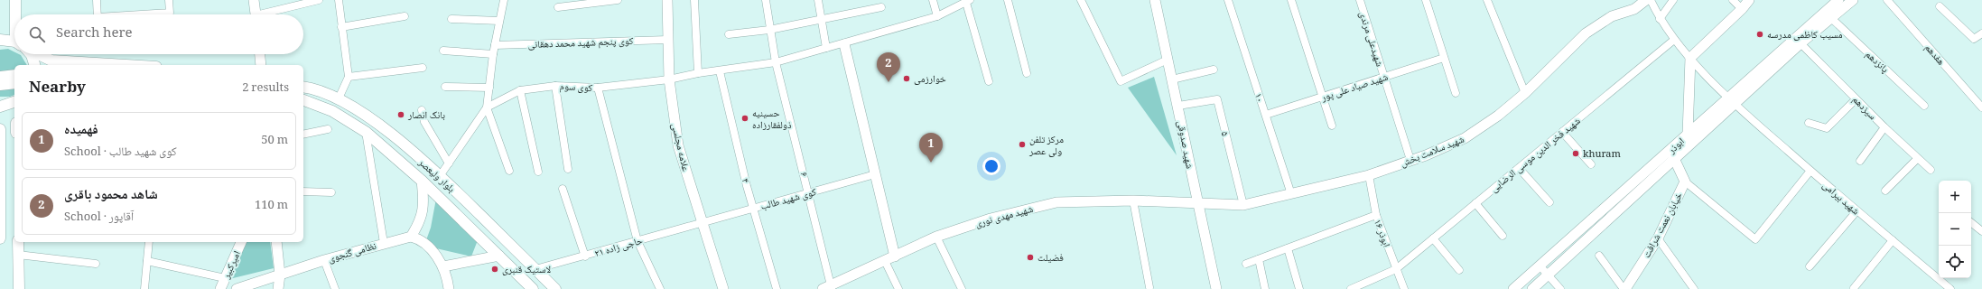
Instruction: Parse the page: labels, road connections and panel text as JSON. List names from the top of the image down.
{
  "streets": {
    "main road": [
      "شهید صدوقی",
      "ابوذر",
      "علامه مجلسی",
      "شهید سلامت بخش",
      "بلوار ولیعصر",
      "شهید مهدی نوری",
      "خیابان نعمت شرافت",
      "نظامی گنجوی",
      "امیرکبیر"
    ],
    "street": [
      "شهیدعلی مرندی",
      "کوی پنجم شهید محمد دهقانی",
      "هفدهم",
      "پانزدهم",
      "کوی سوم",
      "شهید صیاد علی پور",
      "۱۰",
      "سیزدهم",
      "۵",
      "شهید فخر الدین موسی الرضایی",
      "۶",
      "۴",
      "شهید بیرامی",
      "کوی شهید طالب",
      "۱۶ ابوذر",
      "۲۱ حاجی زاده"
    ]
  },
  "crossings": [
    ["شهیدعلی مرندی", "شهید صیاد علی پور"],
    ["شهیدعلی مرندی", "شهید سلامت بخش"],
    ["کوی پنجم شهید محمد دهقانی", "علامه مجلسی"],
    ["پانزدهم", "ابوذر"],
    ["کوی سوم", "علامه مجلسی"],
    ["کوی سوم", "۶"],
    ["کوی سوم", "۴"],
    ["شهید صیاد علی پور", "۱۰"],
    ["۱۰", "شهید سلامت بخش"],
    ["سیزدهم", "ابوذر"],
    ["۵", "شهید صدوقی"],
    ["۵", "شهید سلامت بخش"],
    ["شهید صدوقی", "شهید سلامت بخش"],
    ["شهید صدوقی", "شهید مهدی نوری"],
    ["ابوذر", "شهید بیرامی"],
    ["ابوذر", "خیابان نعمت شرافت"],
    ["علامه مجلسی", "کوی شهید طالب"],
    ["علامه مجلسی", "۲۱ حاجی زاده"],
    ["شهید سلامت بخش", "شهید مهدی نوری"],
    ["شهید سلامت بخش", "۱۶ ابوذر"],
    ["شهید فخر الدین موسی الرضایی", "۱۶ ابوذر"],
    ["۶", "کوی شهید طالب"],
    ["۶", "شهید مهدی نوری"],
    ["بلوار ولیعصر", "۲۱ حاجی زاده"],
    ["۴", "کوی شهید طالب"],
    ["کوی شهید طالب", "۲۱ حاجی زاده"]
  ],
  "places": [
    "مسیب کاظمی مدرسه",
    "خوارزمی",
    "بانک انصار",
    "حسینیه ذولفقارزاده",
    "مرکز تلفن ولی عصر",
    "khuram",
    "فضیلت",
    "لاستیک قنبری"
  ],
  "page": {
    "search": "Search here",
    "pins": ["2", "1"],
    "heading": ["Nearby", "2 results"],
    "list": [
      {
        "mark": "1",
        "name": "فهمیده",
        "note": "School · کوی شهید طالب",
        "value": "50 m"
      },
      {
        "mark": "2",
        "name": "شاهد محمود باقری",
        "note": "School · آقاپور",
        "value": "110 m"
      }
    ],
    "map_buttons": ["+", "−"]
  }
}
